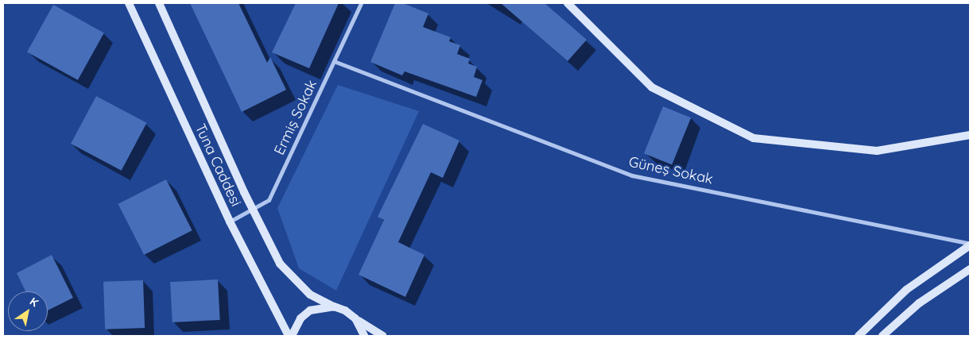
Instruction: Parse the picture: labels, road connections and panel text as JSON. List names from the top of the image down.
{
  "streets": {
    "street": ["Ermiş Sokak", "Tuna Caddesi", "Güneş Sokak"]
  },
  "crossings": [
    ["Ermiş Sokak", "Tuna Caddesi"],
    ["Ermiş Sokak", "Güneş Sokak"]
  ],
  "north": "top right"
}
